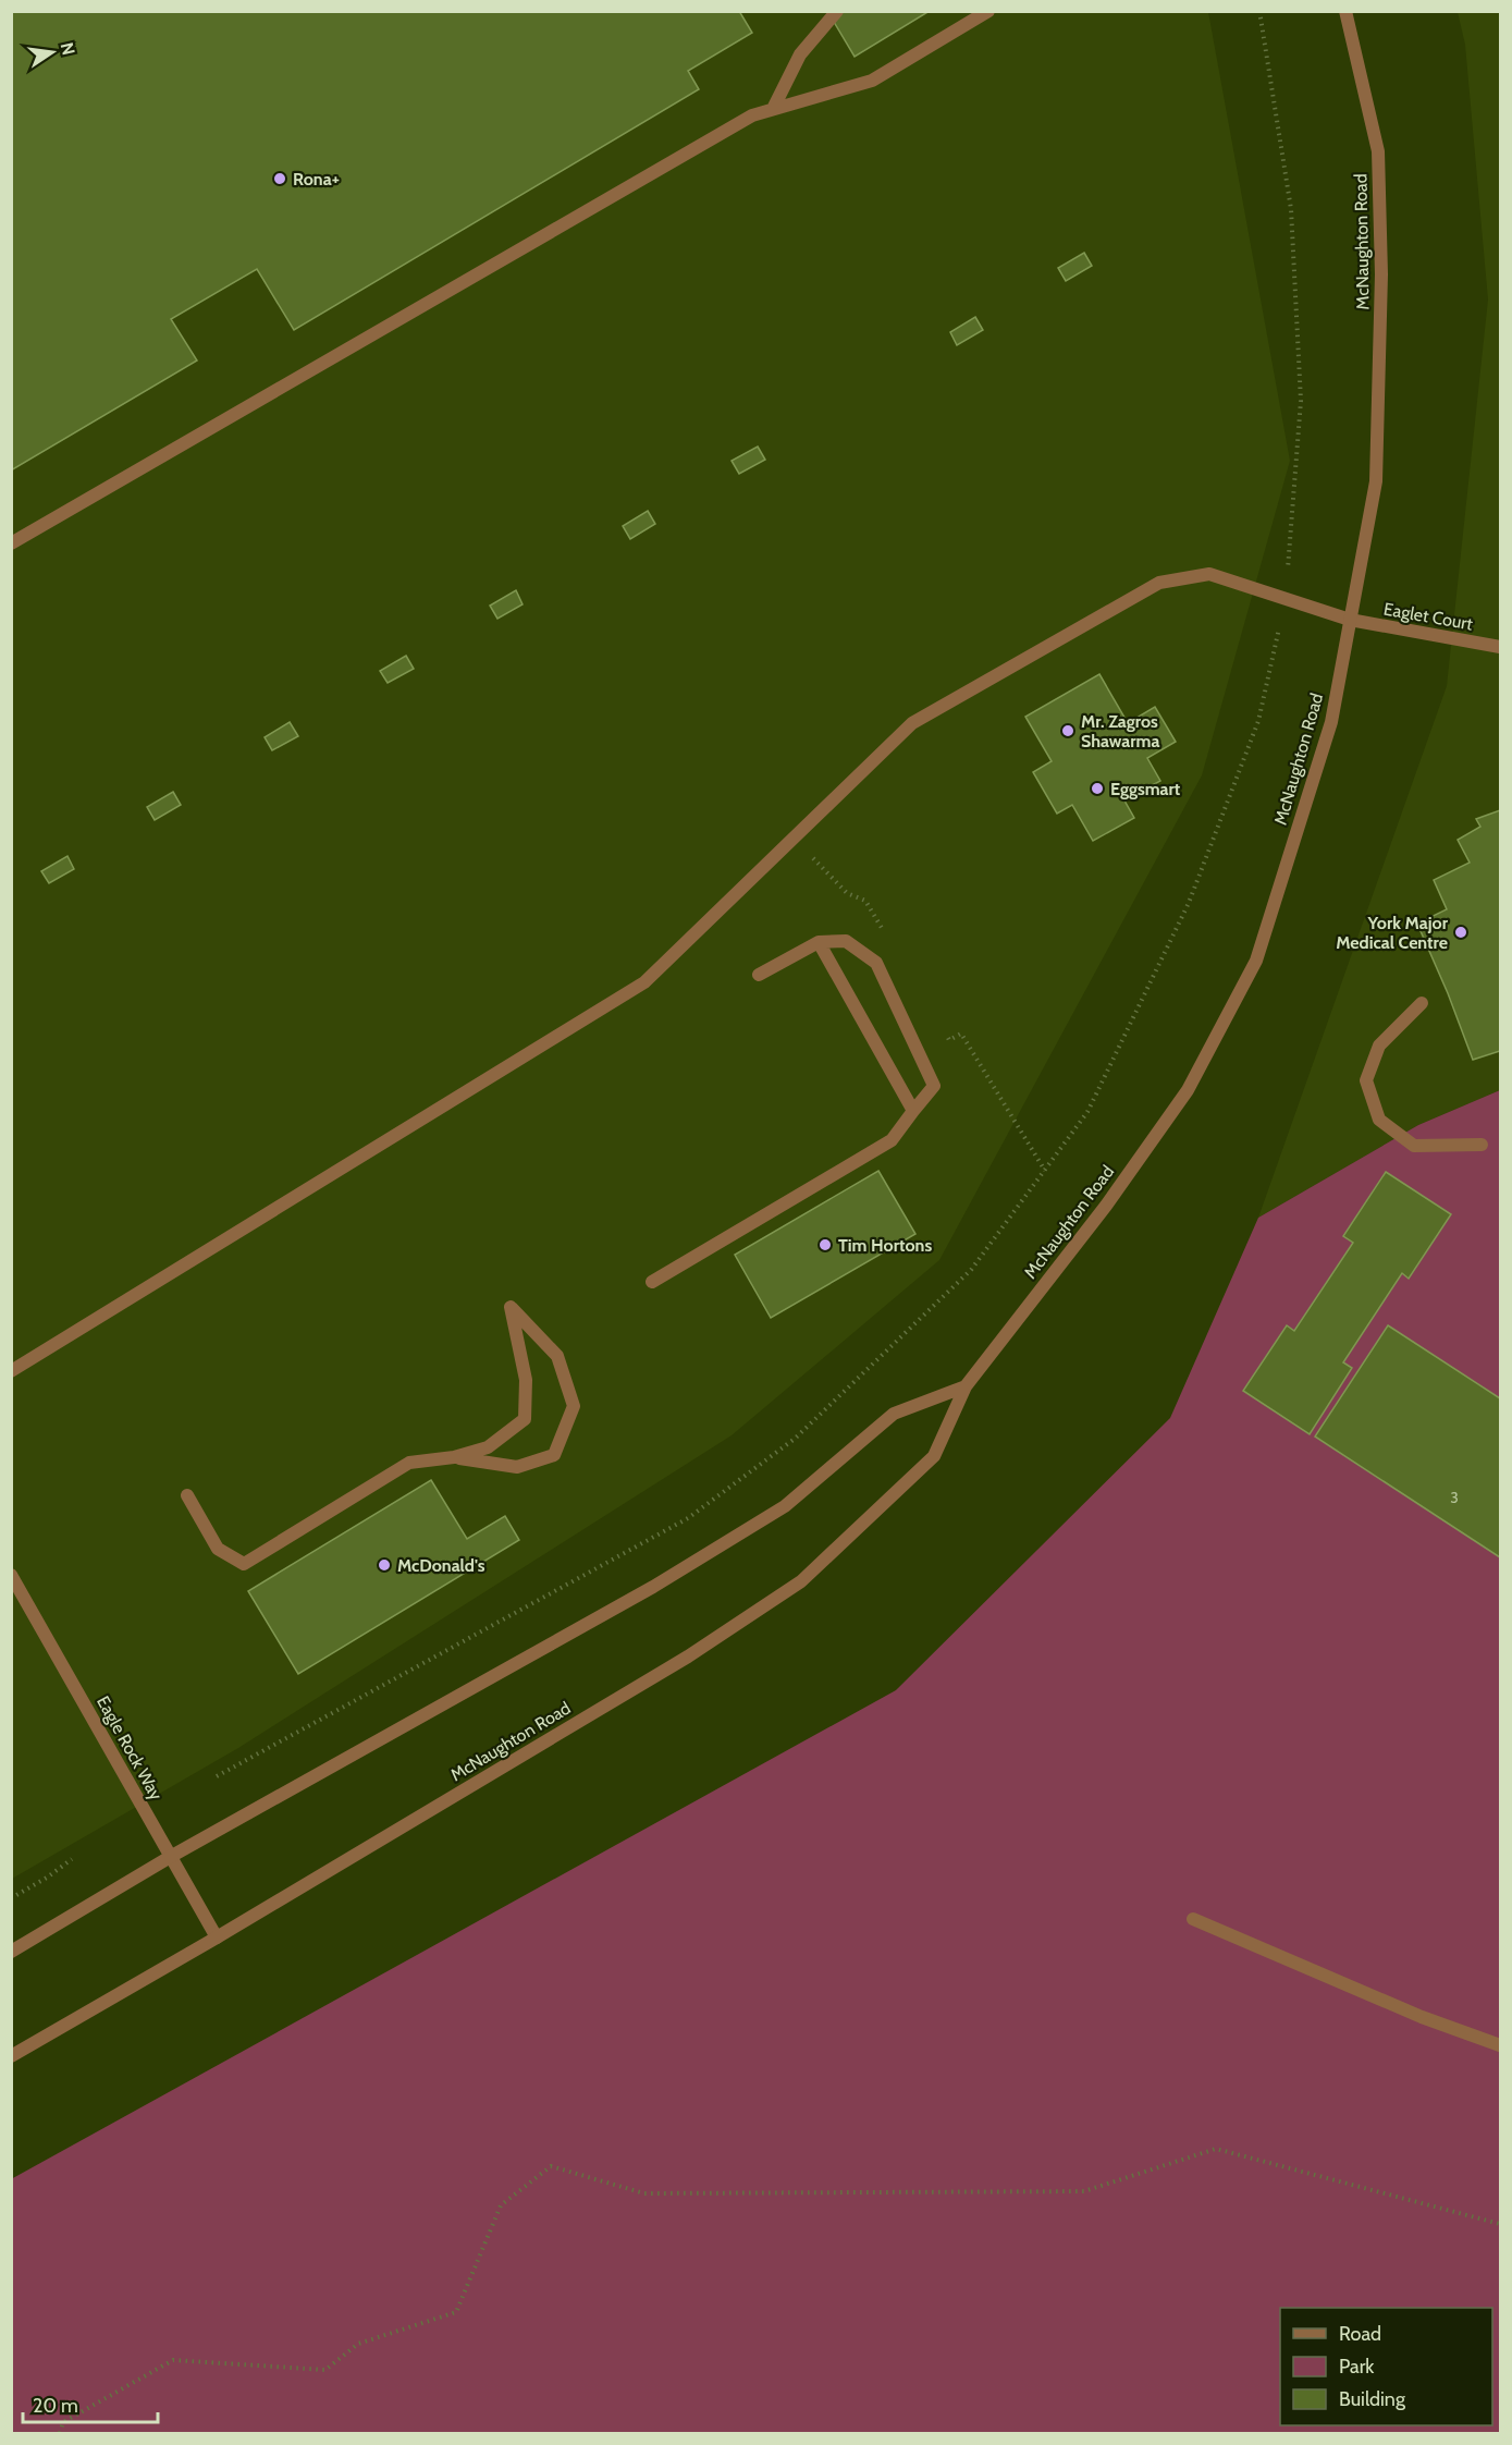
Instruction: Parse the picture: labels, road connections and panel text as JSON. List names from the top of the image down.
{
  "streets": {
    "street": ["McNaughton Road", "Eaglet Court", "Eagle Rock Way"]
  },
  "crossings": [
    ["McNaughton Road", "Eaglet Court"],
    ["McNaughton Road", "Eagle Rock Way"]
  ],
  "places": [
    "Rona+",
    "Mr. Zagros Shawarma",
    "Eggsmart",
    "York Major Medical Centre",
    "Tim Hortons",
    "McDonald's"
  ],
  "house_numbers": ["3"],
  "legend": ["Road", "Park", "Building"],
  "scale_bar": "20 m",
  "north": "right"
}
